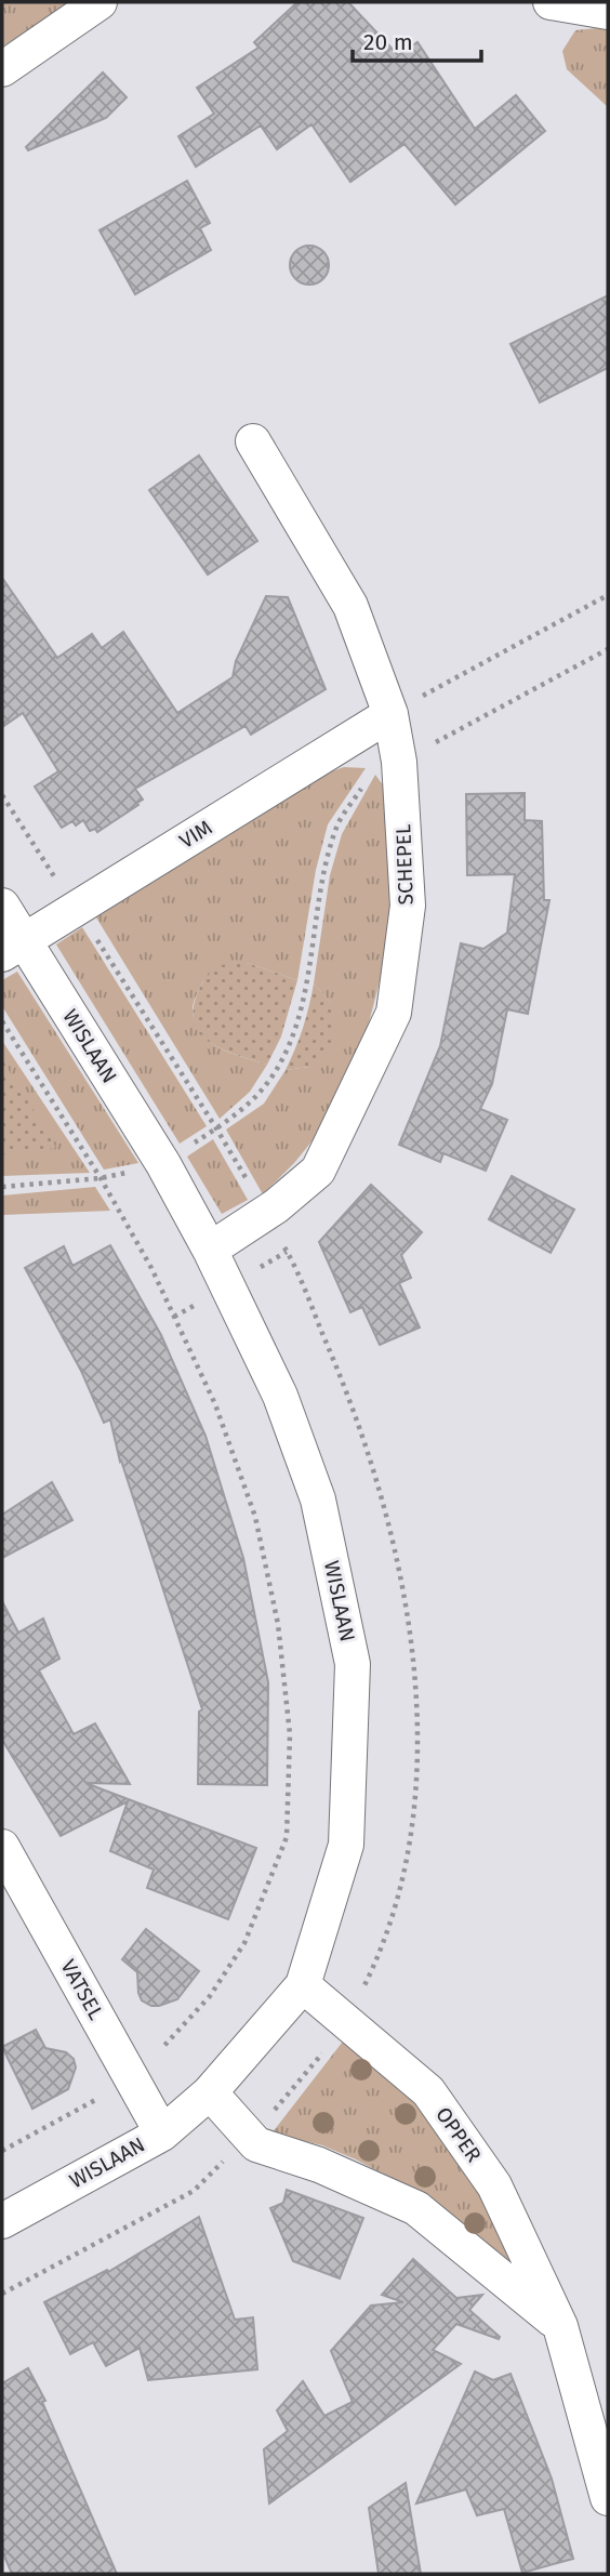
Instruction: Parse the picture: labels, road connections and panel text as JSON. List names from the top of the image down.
{
  "streets": {
    "street": [
      "VIM",
      "SCHEPEL",
      "WISLAAN",
      "VATSEL",
      "OPPER"
    ]
  },
  "crossings": [
    ["VIM", "SCHEPEL"],
    ["VIM", "WISLAAN"],
    ["SCHEPEL", "WISLAAN"],
    ["WISLAAN", "VATSEL"],
    ["WISLAAN", "OPPER"]
  ],
  "scale_bar": "20 m"
}
